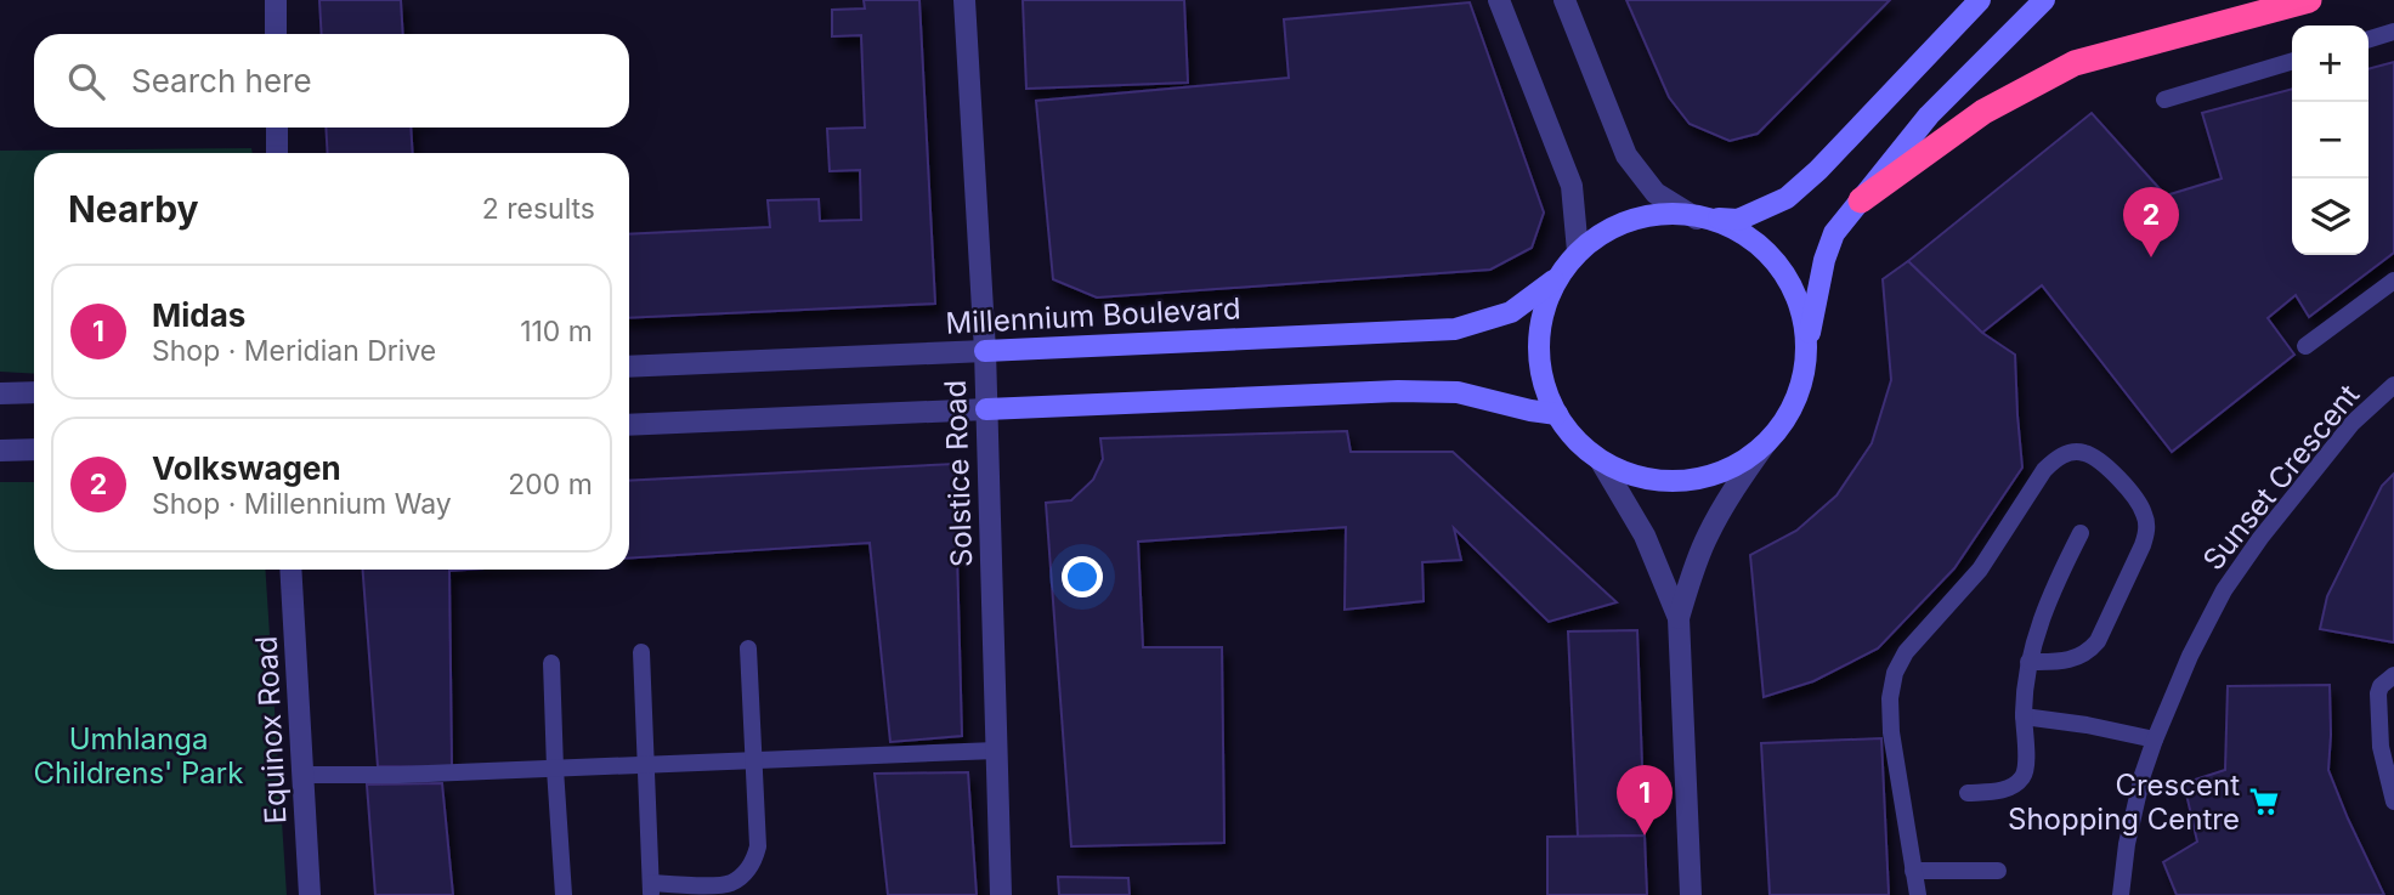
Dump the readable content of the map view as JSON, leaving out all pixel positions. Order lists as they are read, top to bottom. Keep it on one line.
{"streets":{"street":["Millennium Boulevard","Solstice Road","Equinox Road"],"lane":["Sunset Crescent"]},"crossings":[["Millennium Boulevard","Solstice Road"]],"parks":["Umhlanga Childrens' Park"],"places":{"supermarket":["Crescent Shopping Centre"]},"page":{"map_buttons":["+","−"],"search":"Search here","heading":["Nearby","2 results"],"pins":["2","1"],"list":[{"mark":"1","name":"Midas","note":"Shop · Meridian Drive","value":"110 m"},{"mark":"2","name":"Volkswagen","note":"Shop · Millennium Way","value":"200 m"}]}}
